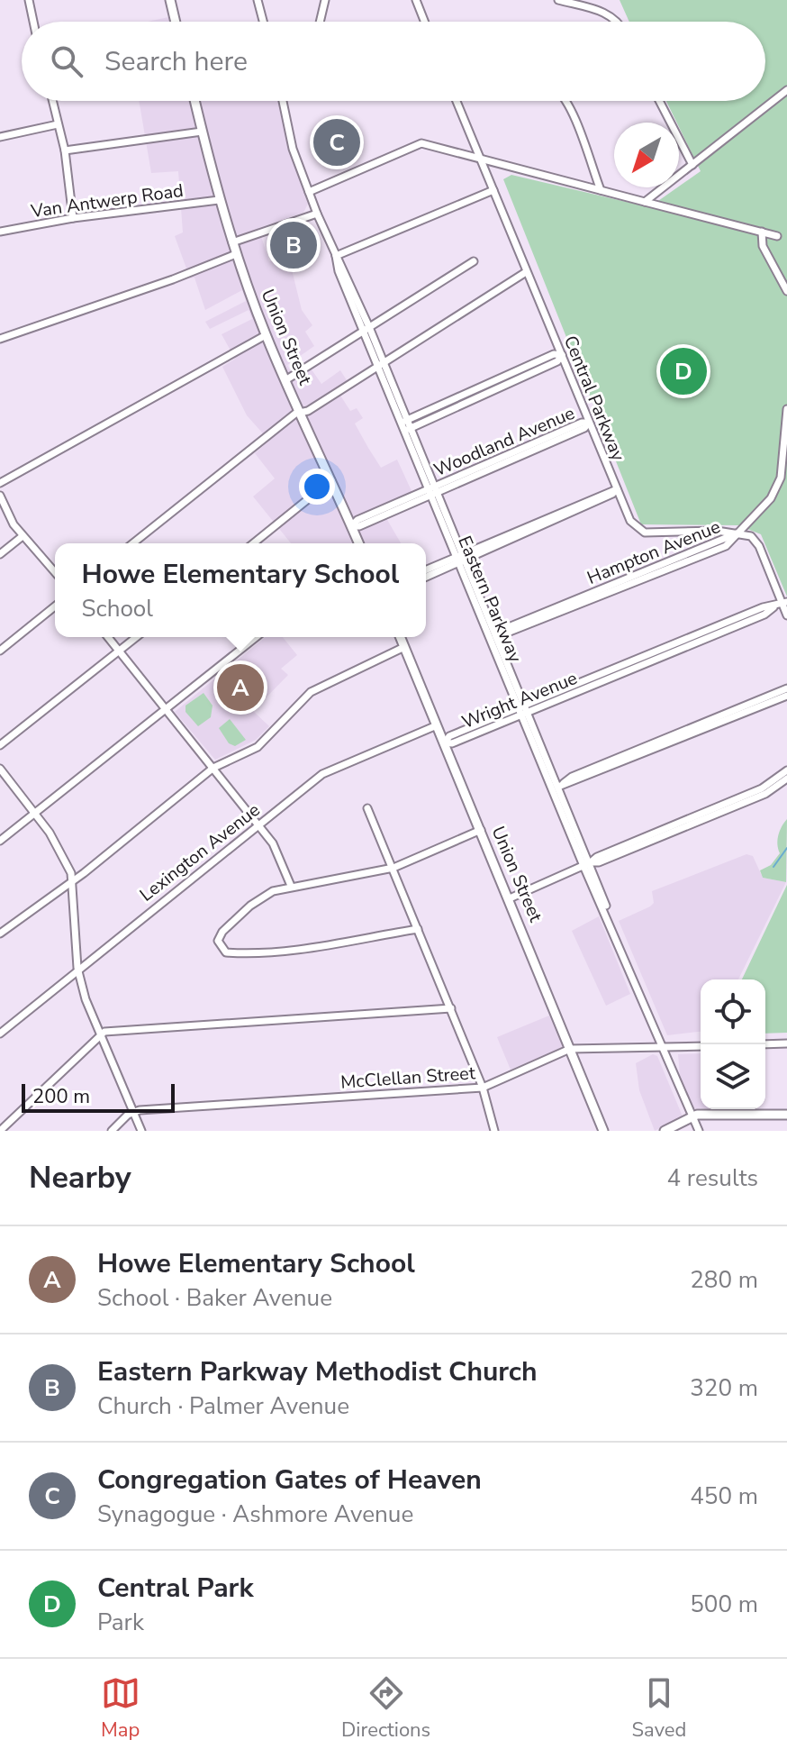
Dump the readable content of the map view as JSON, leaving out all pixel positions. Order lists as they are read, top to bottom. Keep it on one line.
{"streets":{"main road":["Union Street"],"street":["Van Antwerp Road","Central Parkway","Woodland Avenue","Hampton Avenue","Eastern Parkway","Wright Avenue","Lexington Avenue","McClellan Street"]},"crossings":[["Van Antwerp Road","Union Street"],["Union Street","Woodland Avenue"],["Union Street","Wright Avenue"],["Union Street","Lexington Avenue"],["Union Street","McClellan Street"],["Central Parkway","Woodland Avenue"],["Central Parkway","Hampton Avenue"],["Woodland Avenue","Eastern Parkway"],["Hampton Avenue","Eastern Parkway"],["Eastern Parkway","Wright Avenue"],["Eastern Parkway","McClellan Street"]],"scale_bar":"200 m","north":"bottom left","page":{"search":"Search here","pins":["C","B","D","A"],"popup":["Howe Elementary School","School"],"scale":"200 m","heading":["Nearby","4 results"],"list":[{"mark":"A","name":"Howe Elementary School","note":"School · Baker Avenue","value":"280 m"},{"mark":"B","name":"Eastern Parkway Methodist Church","note":"Church · Palmer Avenue","value":"320 m"},{"mark":"C","name":"Congregation Gates of Heaven","note":"Synagogue · Ashmore Avenue","value":"450 m"},{"mark":"D","name":"Central Park","note":"Park","value":"500 m"}],"nav":["Map","Directions","Saved"]}}
